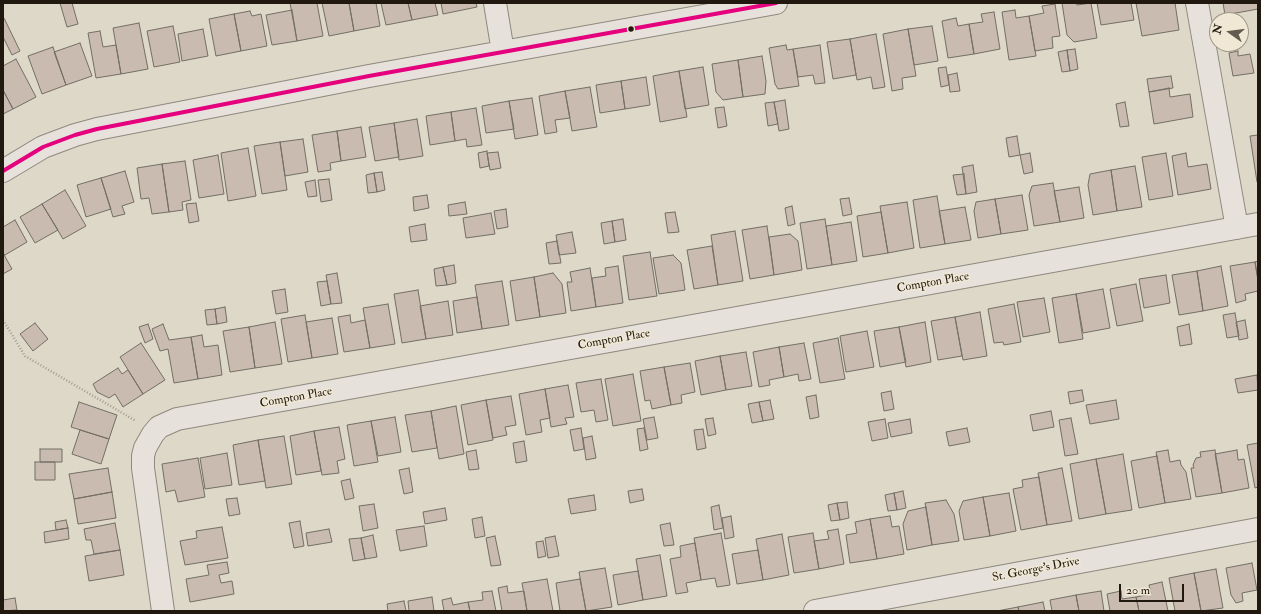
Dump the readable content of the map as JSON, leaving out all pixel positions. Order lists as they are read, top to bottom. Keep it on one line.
{"streets":{"street":["Compton Place","St. George's Drive"]},"scale_bar":"20 m","north":"left"}
